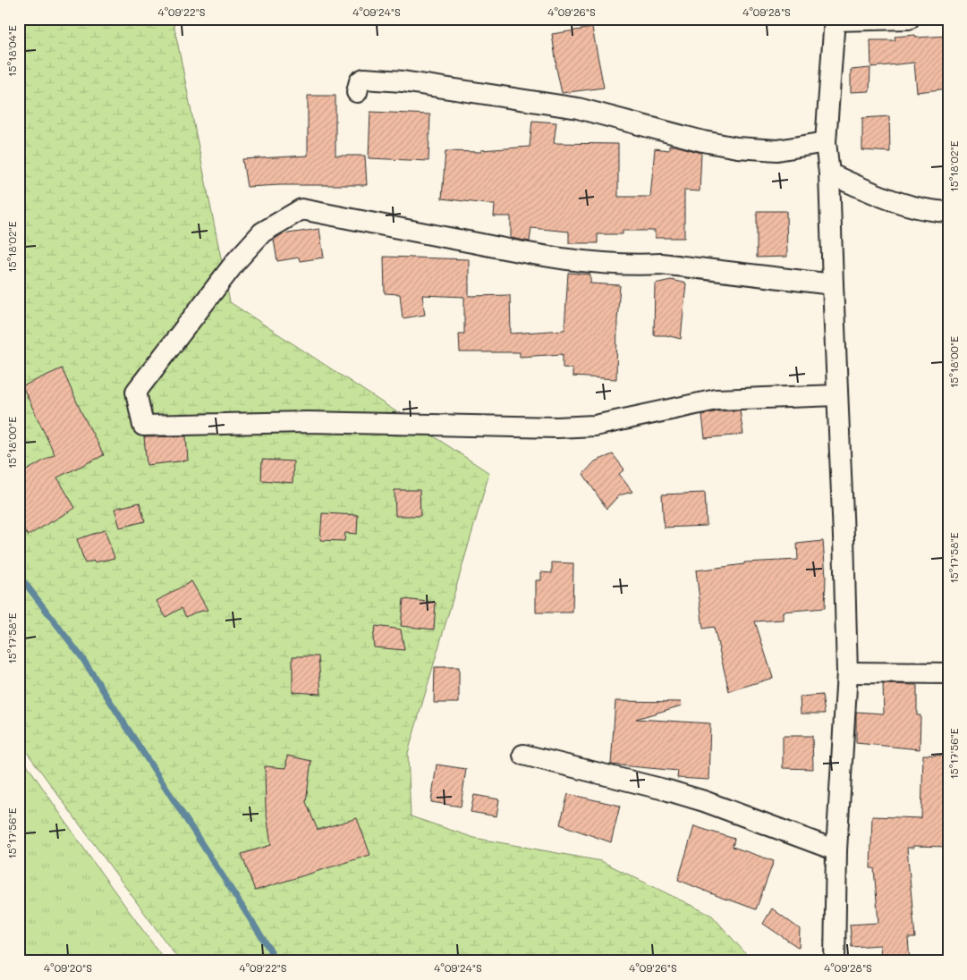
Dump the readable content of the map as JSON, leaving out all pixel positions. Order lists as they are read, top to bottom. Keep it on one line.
{"coordinates":["4°09'22\"S","4°09'24\"S","4°09'26\"S","4°09'28\"S","15°18'04\"E","15°18'02\"E","15°18'00\"E","15°17'58\"E","15°17'56\"E","4°09'20\"S"]}
